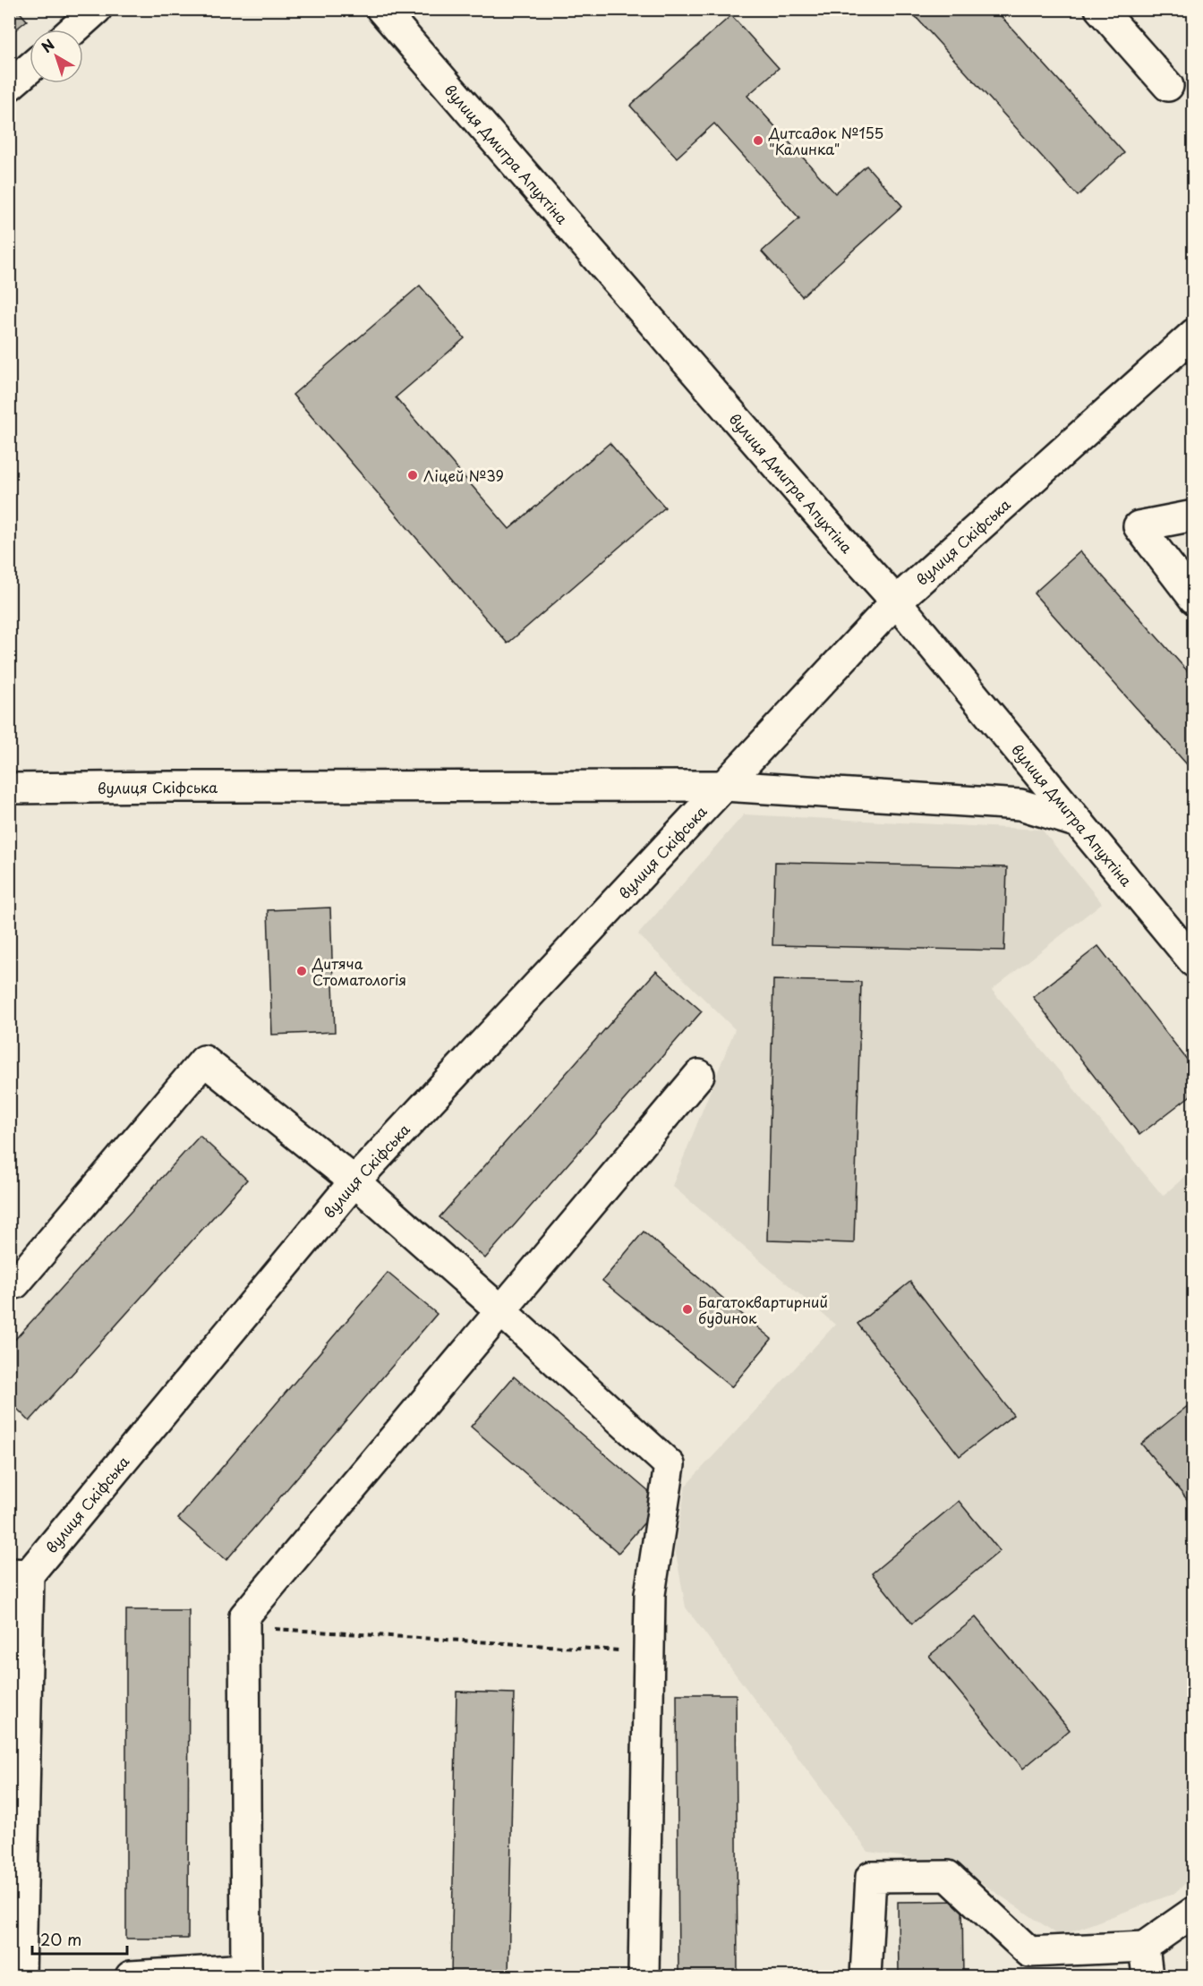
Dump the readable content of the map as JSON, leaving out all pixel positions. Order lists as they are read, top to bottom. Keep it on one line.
{"streets":{"street":["вулиця Дмитра Апухтіна","вулиця Скіфська"]},"crossings":[["вулиця Дмитра Апухтіна","вулиця Скіфська"]],"places":["Дитсадок №155 \"Калинка\"","Ліцей №39","Дитяча Стоматологія","Багатоквартирний будинок"],"scale_bar":"20 m","north":"top left"}
